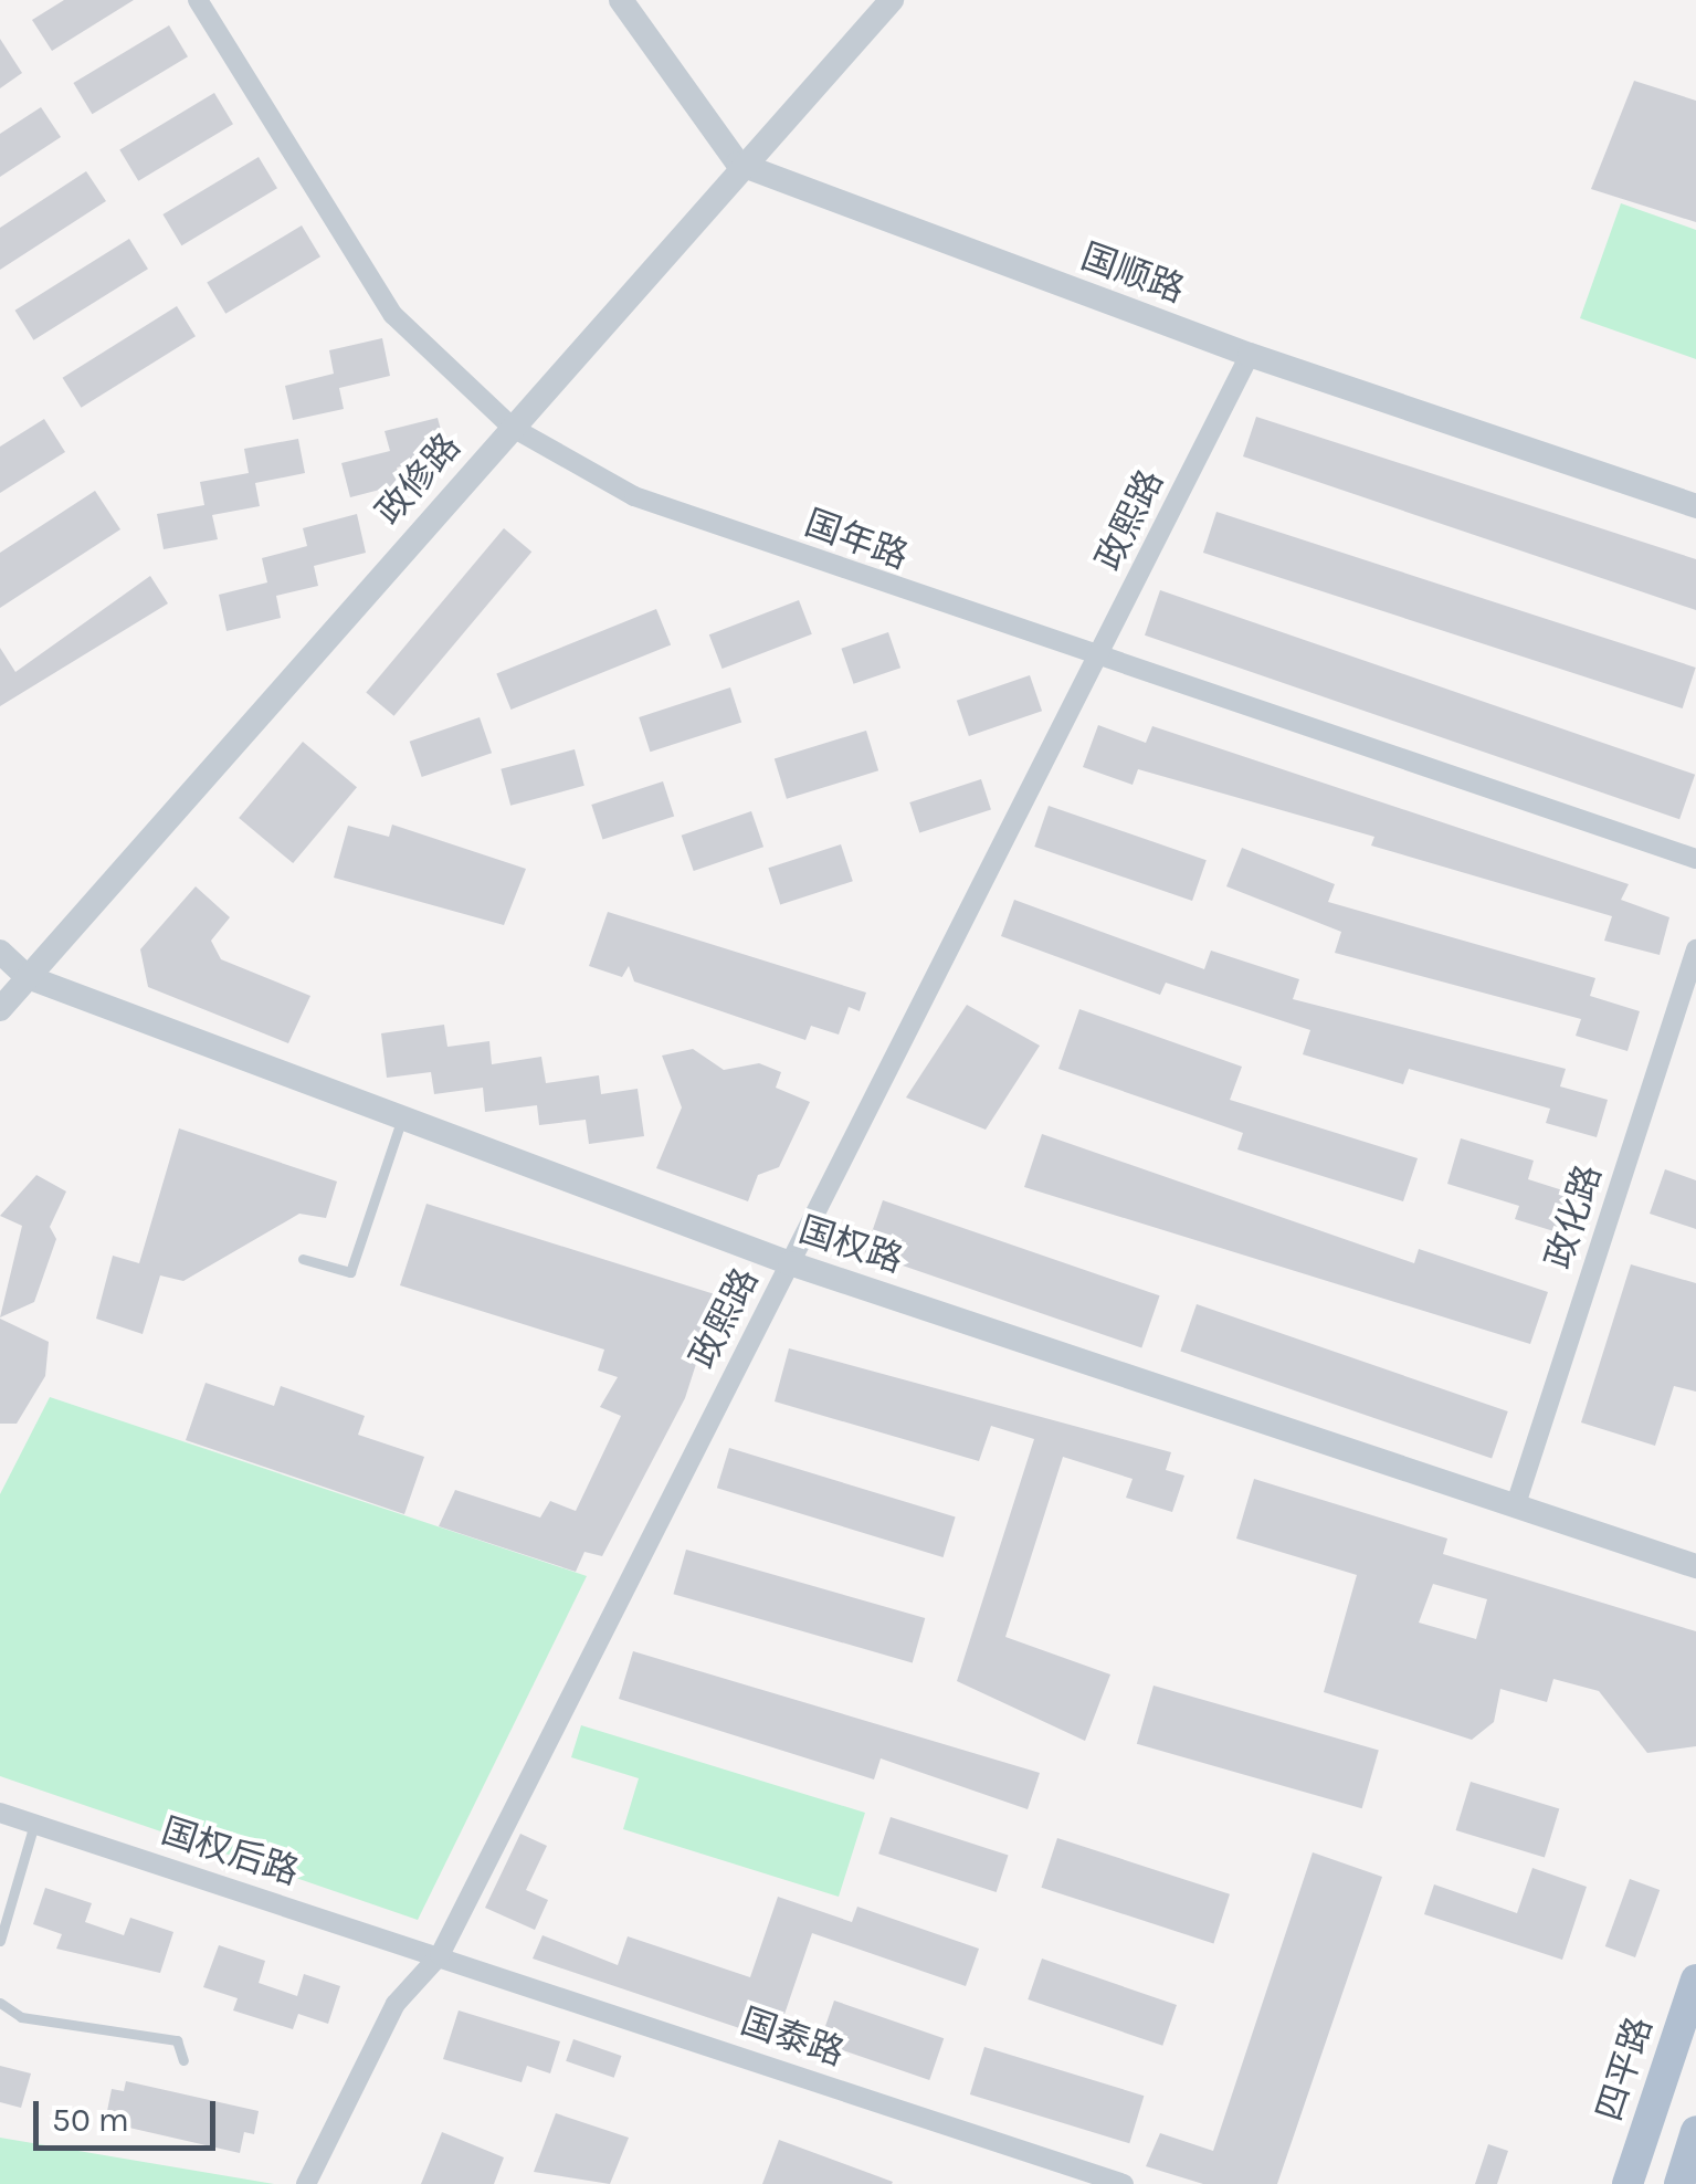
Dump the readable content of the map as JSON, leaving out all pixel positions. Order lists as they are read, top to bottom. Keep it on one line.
{"streets":{"main road":["四平路"],"street":["国顺路","政修路","政熙路","国年路","政化路","国权路","国权后路","国泰路"]},"crossings":[["国顺路","政修路"],["国顺路","政熙路"],["政修路","国年路"],["政修路","国权路"],["政熙路","国年路"],["政熙路","国权路"],["政熙路","国权后路"],["政熙路","国泰路"],["政化路","国权路"],["国权后路","国泰路"]],"scale_bar":"50 m"}
